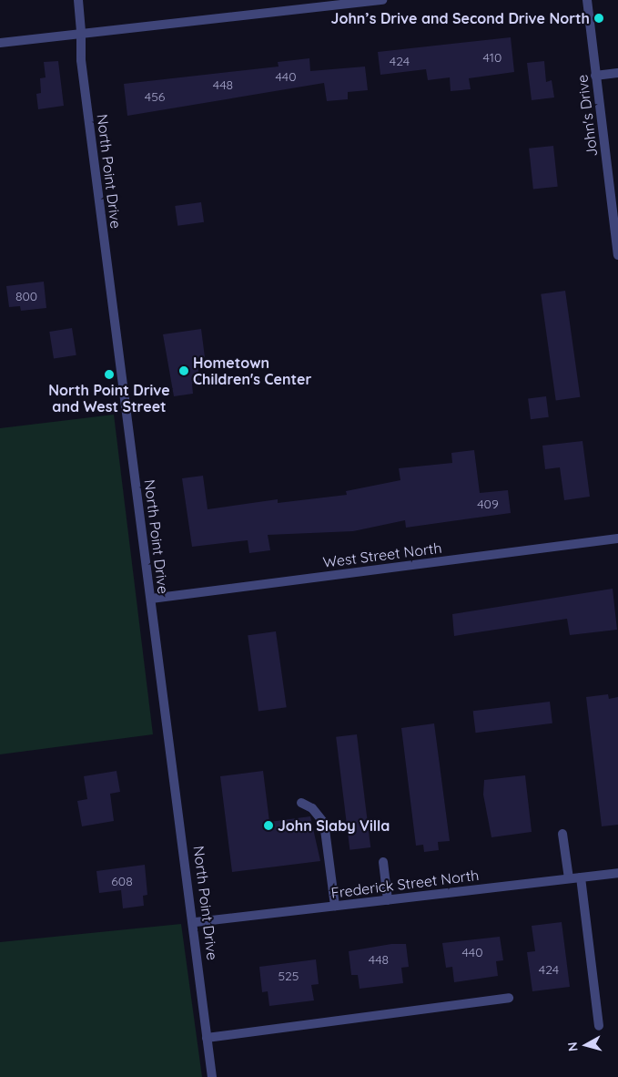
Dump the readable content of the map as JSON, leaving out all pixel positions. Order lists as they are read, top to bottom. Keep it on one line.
{"streets":{"street":["John's Drive","North Point Drive","West Street North","Frederick Street North"]},"crossings":[["North Point Drive","West Street North"],["North Point Drive","Frederick Street North"]],"places":["John’s Drive and Second Drive North","Hometown Children's Center","North Point Drive and West Street","John Slaby Villa"],"house_numbers":["410","424","440","448","456","800","409","608","440","448","424","525"],"north":"left"}
